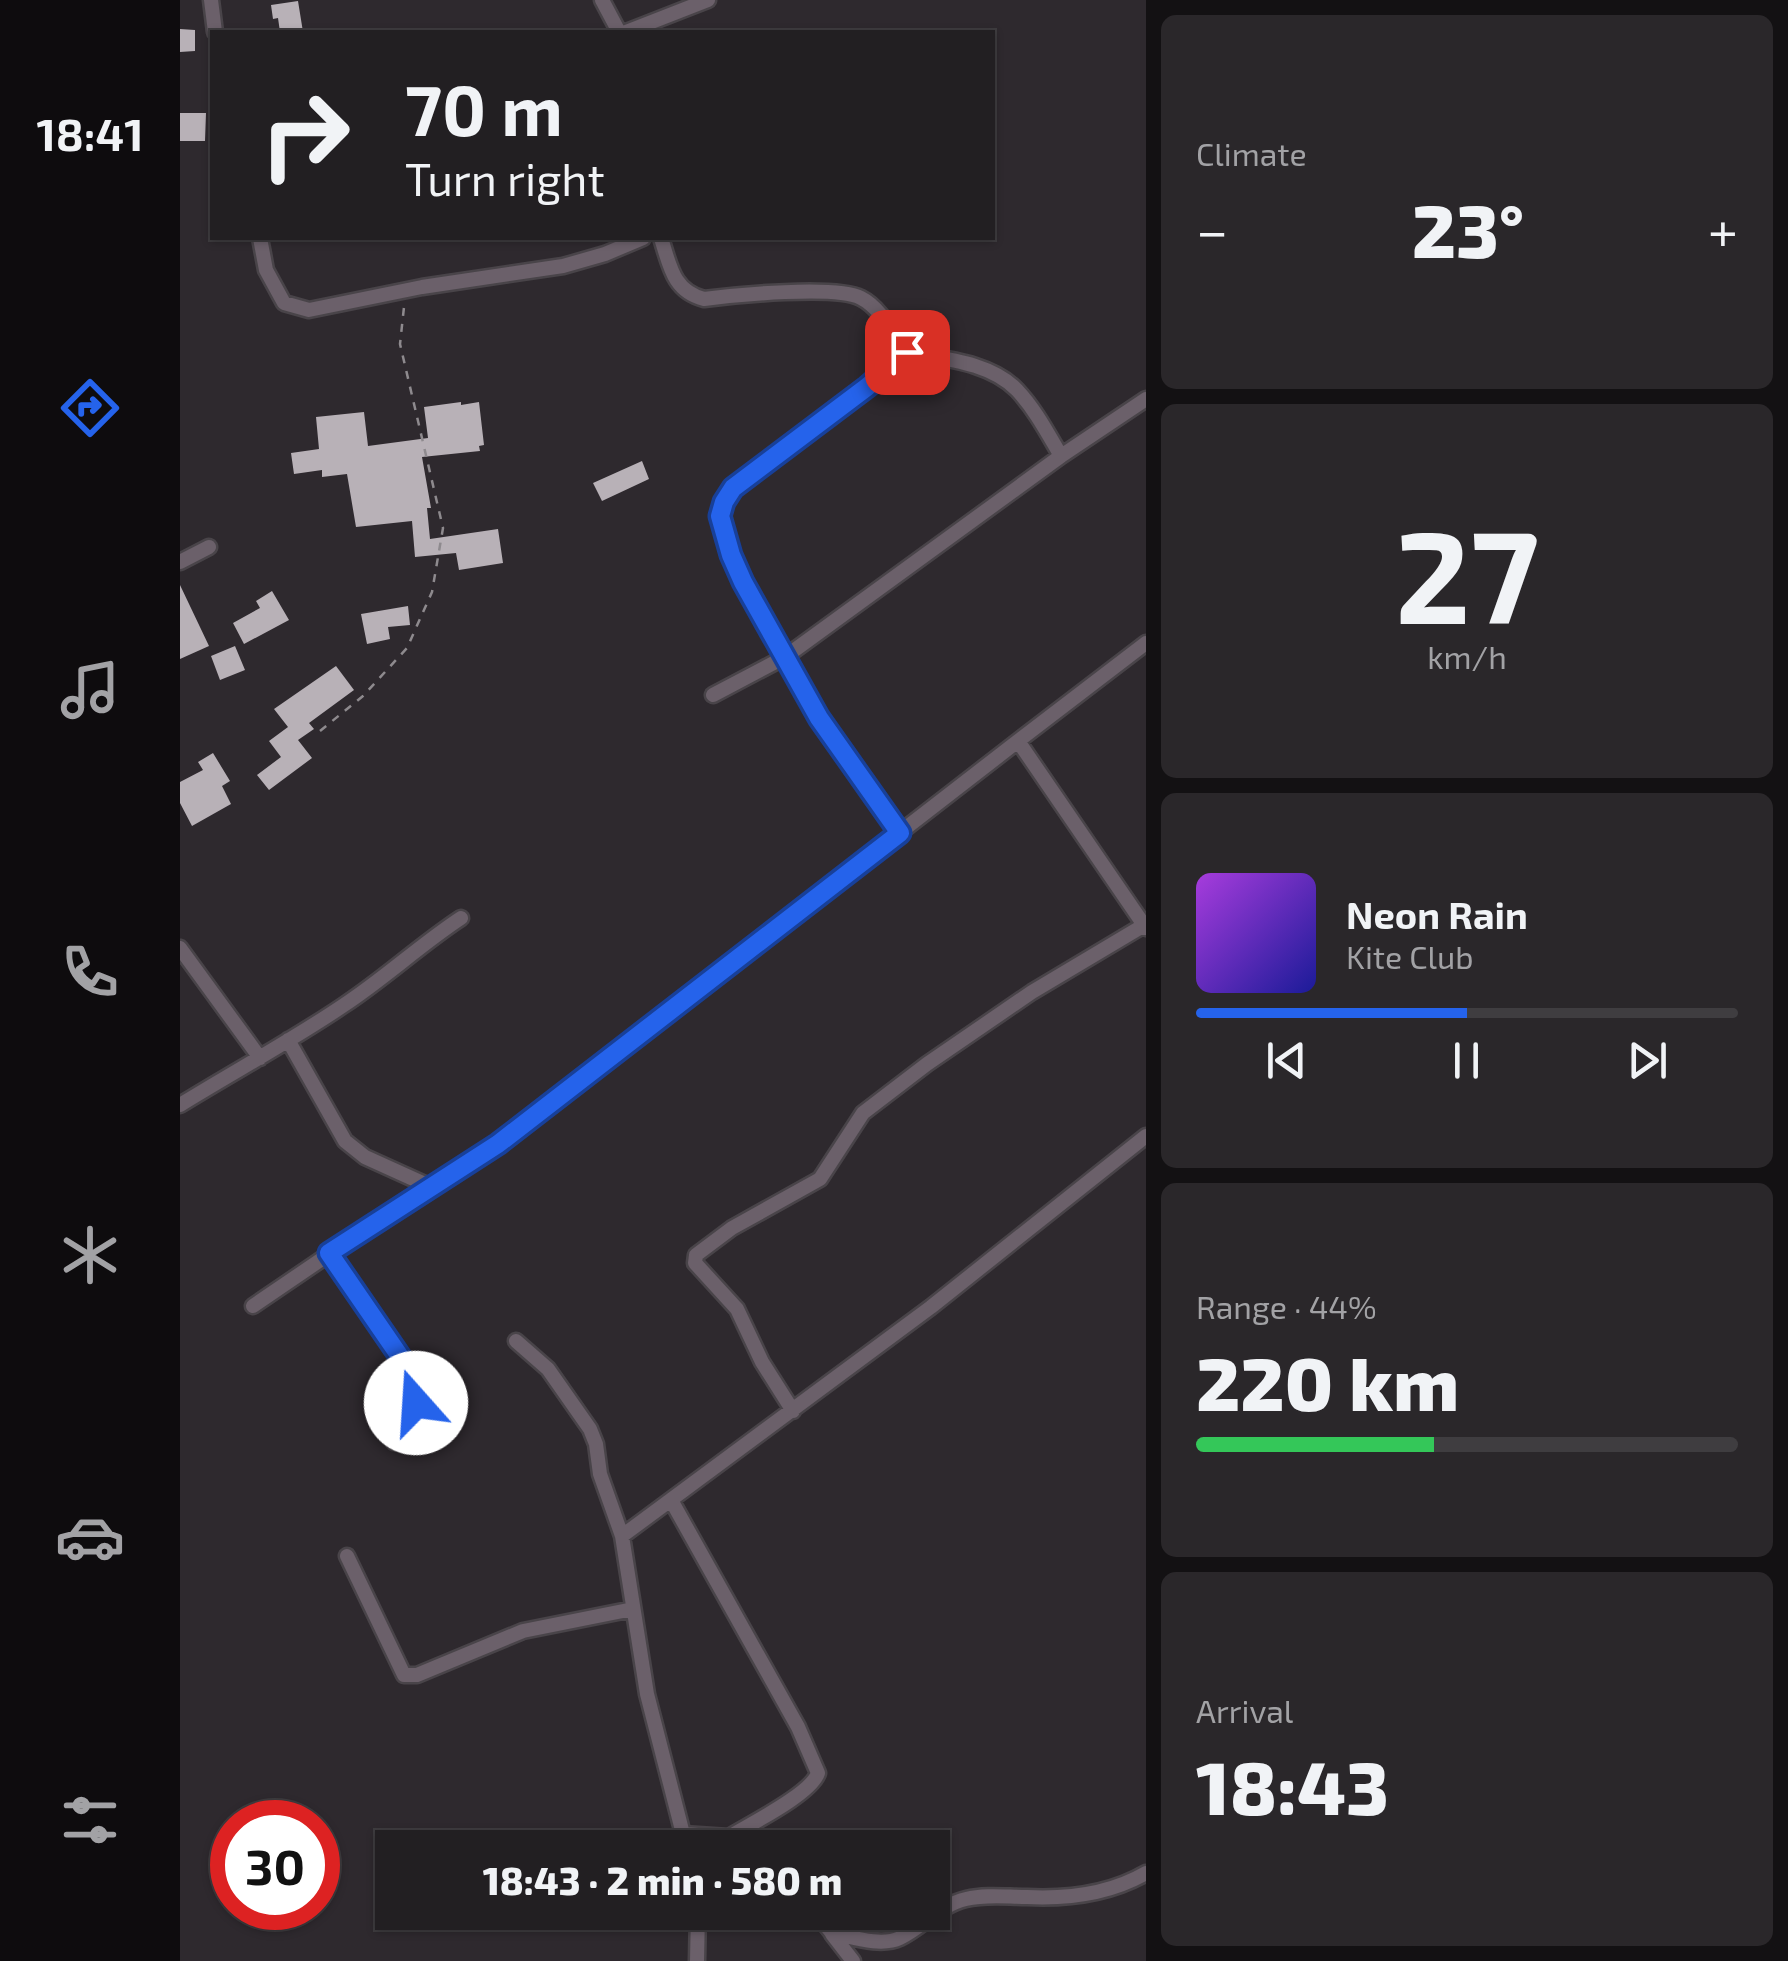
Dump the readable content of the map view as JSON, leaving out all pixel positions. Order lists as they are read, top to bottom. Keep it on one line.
{"page":{"tabs":"18:41","tile":["Climate",["27","km/h"],["Range · 44%","220 km"],["Arrival","18:43"]],"turn":["70 m","Turn right"],"heat":["−","23°","+"],"song":["Neon Rain","Kite Club"],"limit":"30","trip":"18:43 · 2 min · 580 m"}}
